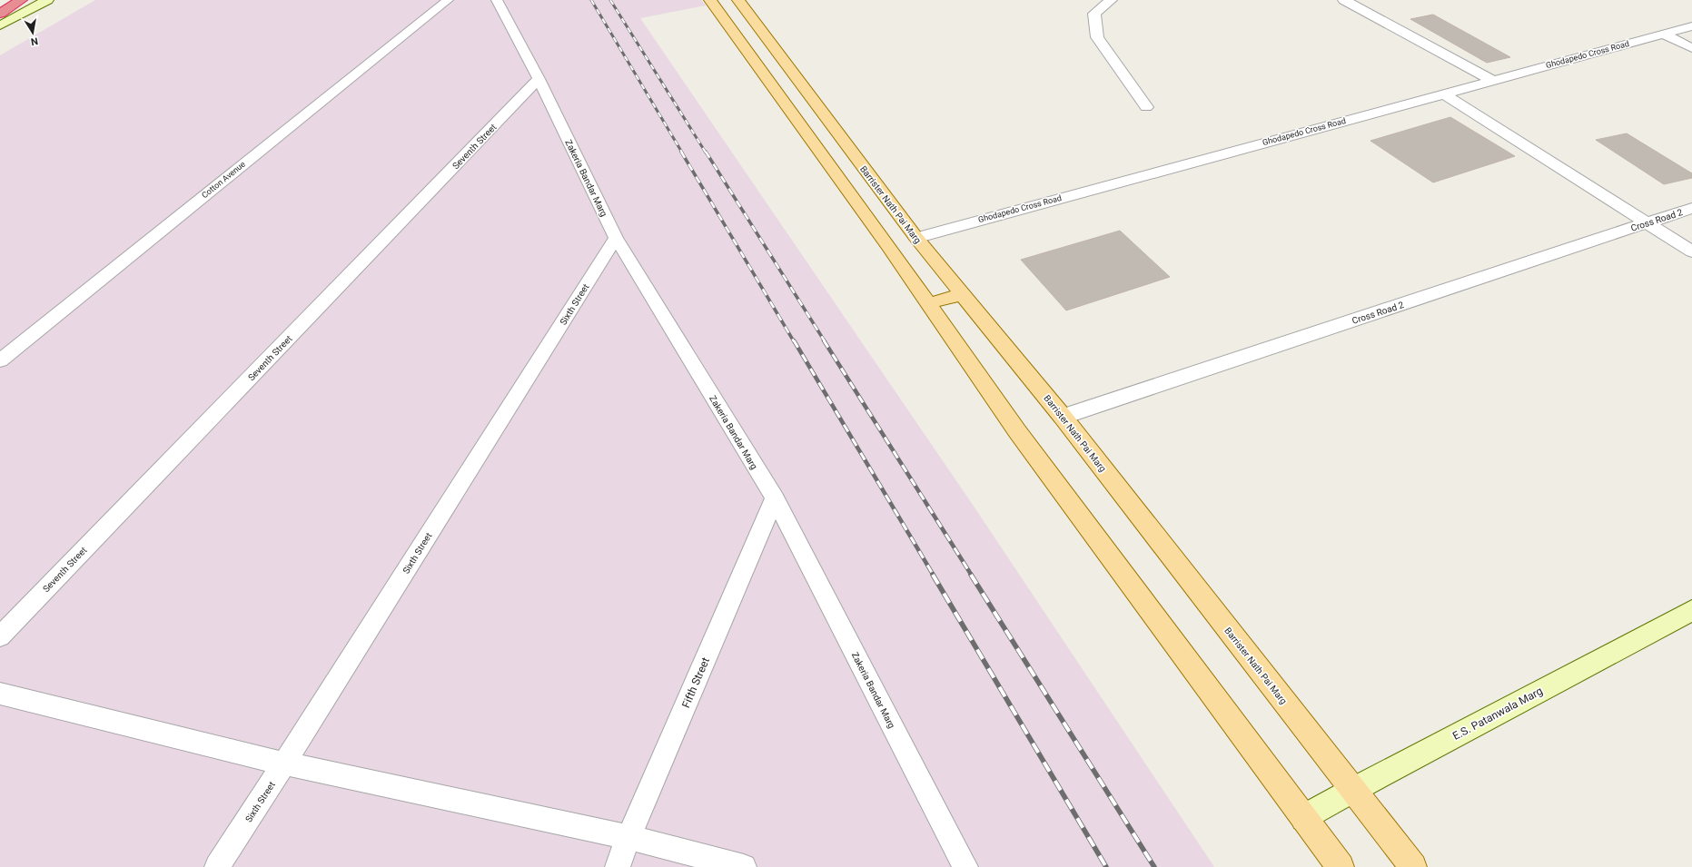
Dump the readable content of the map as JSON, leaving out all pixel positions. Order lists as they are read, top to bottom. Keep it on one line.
{"streets":{"main road":["Barrister Nath Pai Marg"],"street":["Ghodapedo Cross Road","Cross Road 2","E.S. Patanwala Marg"],"lane":["Seventh Street","Zakeria Bandar Marg","Cotton Avenue","Sixth Street","Fifth Street"]},"crossings":[["Ghodapedo Cross Road","Barrister Nath Pai Marg"],["Seventh Street","Zakeria Bandar Marg"],["Zakeria Bandar Marg","Sixth Street"],["Zakeria Bandar Marg","Fifth Street"],["Barrister Nath Pai Marg","Cross Road 2"],["Barrister Nath Pai Marg","E.S. Patanwala Marg"]],"north":"bottom"}
